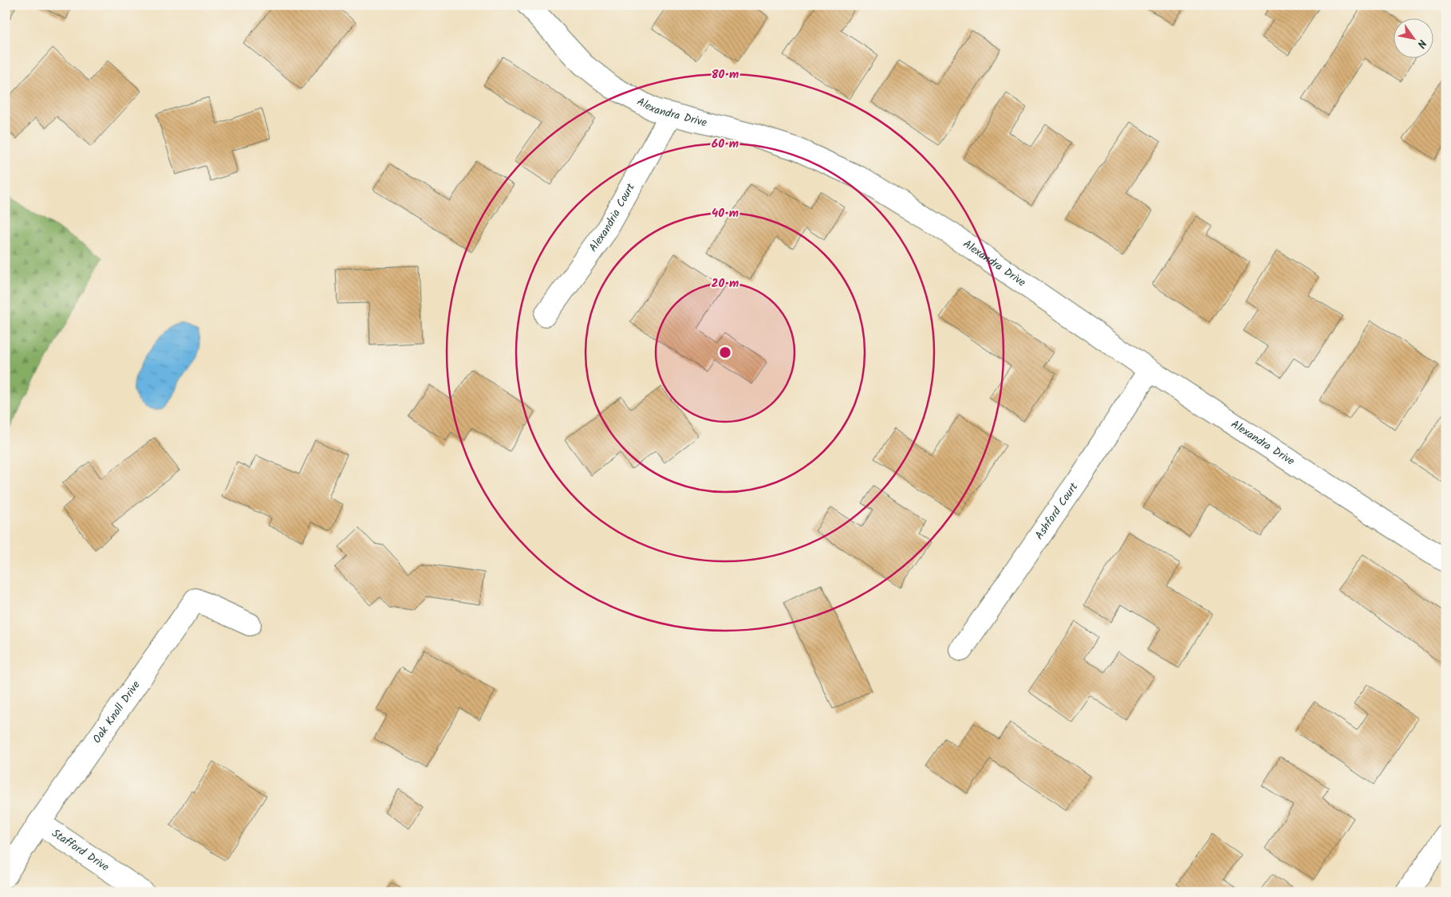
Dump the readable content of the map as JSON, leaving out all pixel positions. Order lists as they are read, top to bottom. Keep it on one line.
{"streets":{"street":["Alexandra Drive","Alexandria Court","Ashford Court","Oak Knoll Drive","Stafford Drive"]},"crossings":[["Alexandra Drive","Alexandria Court"],["Alexandra Drive","Ashford Court"],["Oak Knoll Drive","Stafford Drive"]],"north":"bottom right","rings":["80 m","60 m","40 m","20 m"]}
